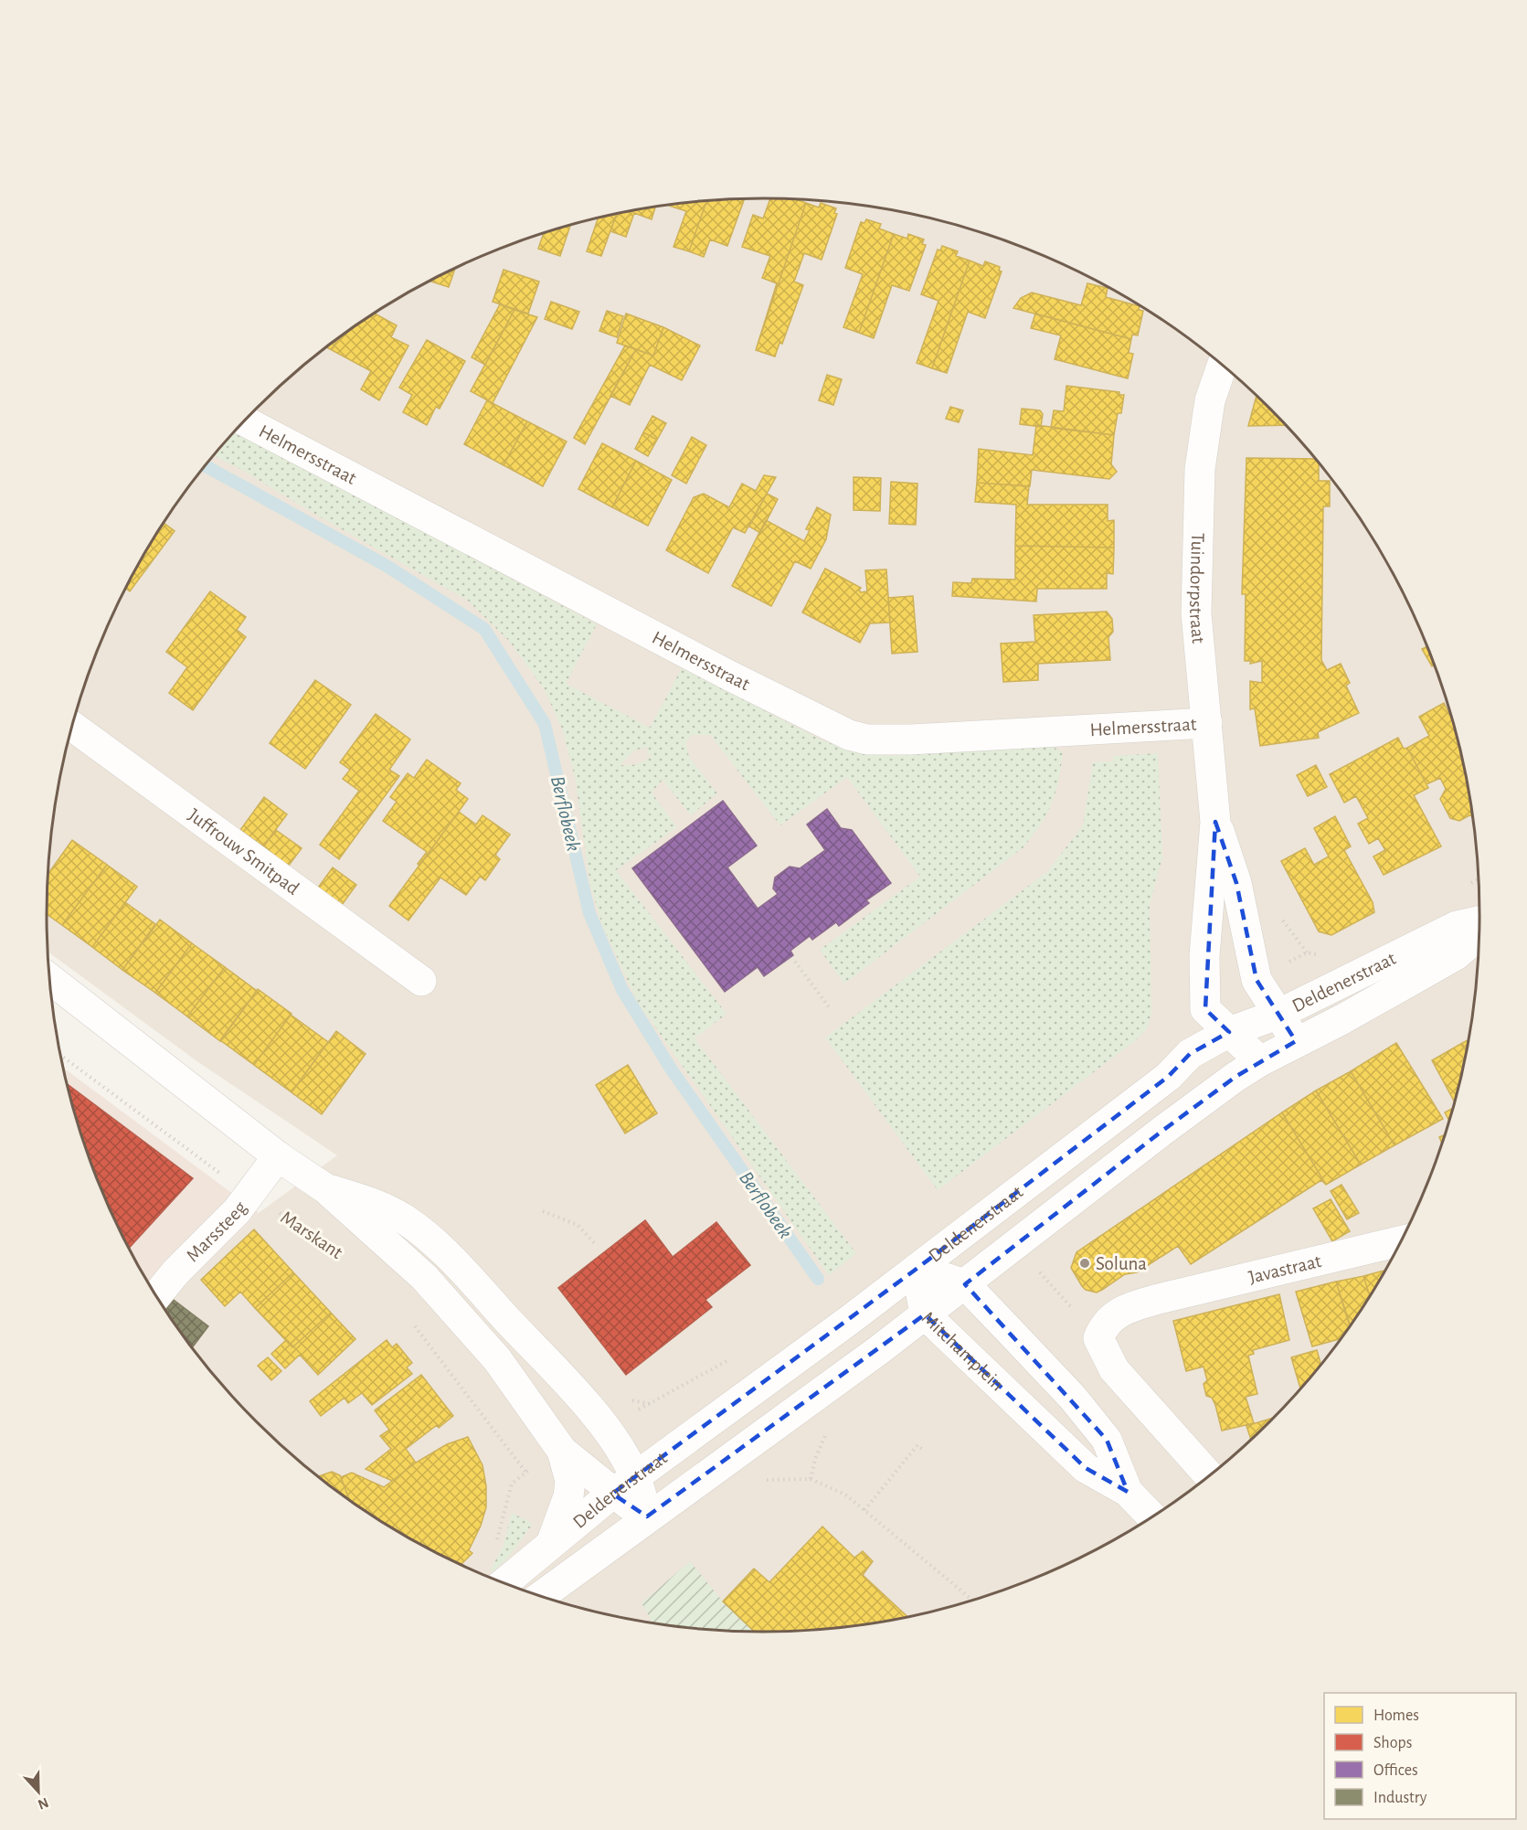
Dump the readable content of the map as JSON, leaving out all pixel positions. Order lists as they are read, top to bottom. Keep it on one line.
{"streets":{"street":["Helmersstraat","Tuindorpstraat","Juffrouw Smitpad","Deldenerstraat","Marssteeg","Marskant","Javastraat","Mitchamplein"]},"crossings":[["Helmersstraat","Tuindorpstraat"],["Tuindorpstraat","Deldenerstraat"],["Deldenerstraat","Marskant"],["Deldenerstraat","Mitchamplein"],["Marssteeg","Marskant"]],"water":["Berflobeek"],"places":["Soluna"],"legend":["Homes","Shops","Offices","Industry"],"north":"bottom"}
